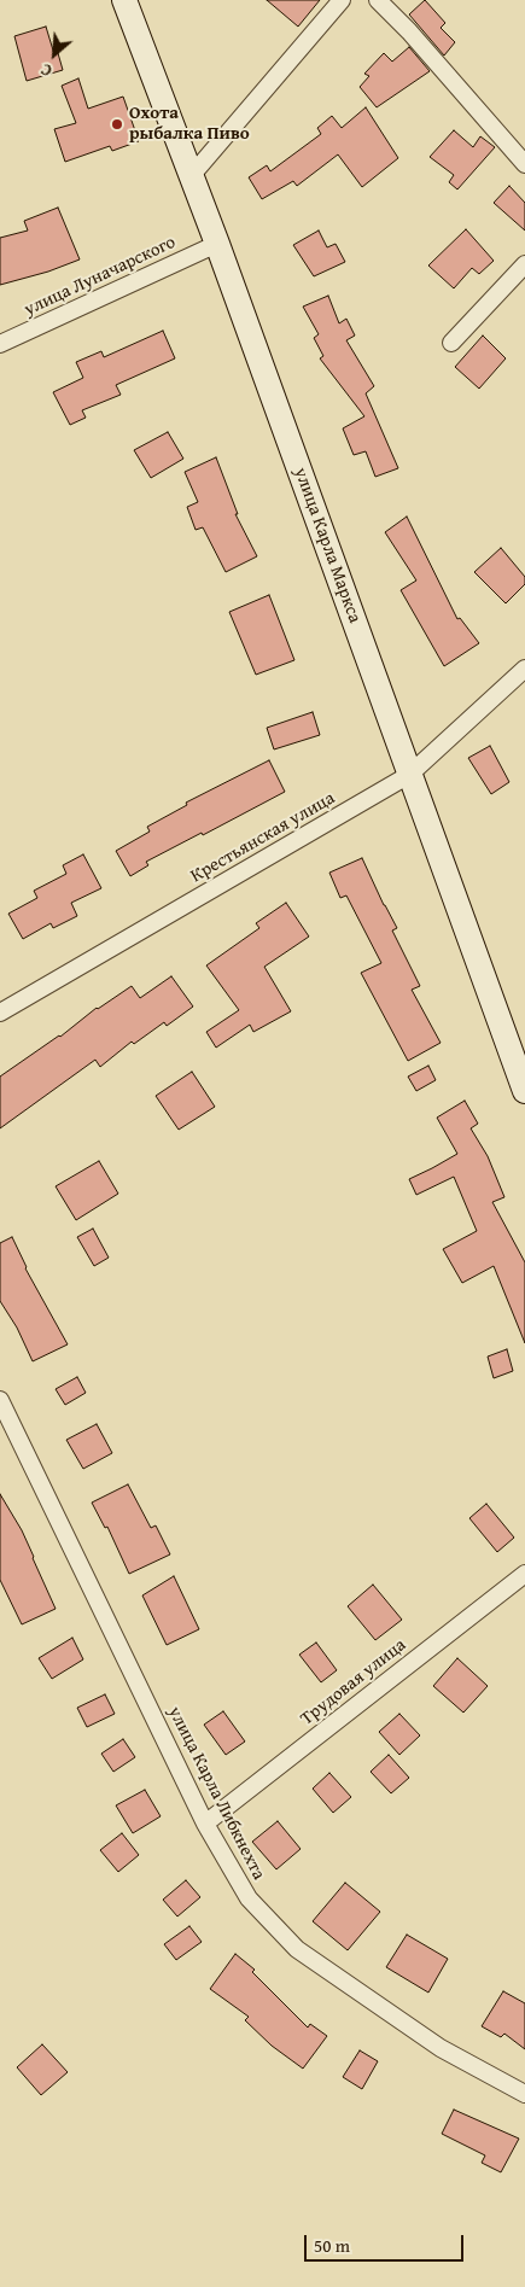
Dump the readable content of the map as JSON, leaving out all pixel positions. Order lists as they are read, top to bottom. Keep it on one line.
{"streets":{"main road":["улица Карла Маркса"],"street":["улица Луначарского","Крестьянская улица","Трудовая улица","улица Карла Либкнехта"]},"crossings":[["улица Луначарского","улица Карла Маркса"],["улица Карла Маркса","Крестьянская улица"],["Трудовая улица","улица Карла Либкнехта"]],"places":["Охота рыбалка Пиво"],"scale_bar":"50 m","north":"bottom left"}
